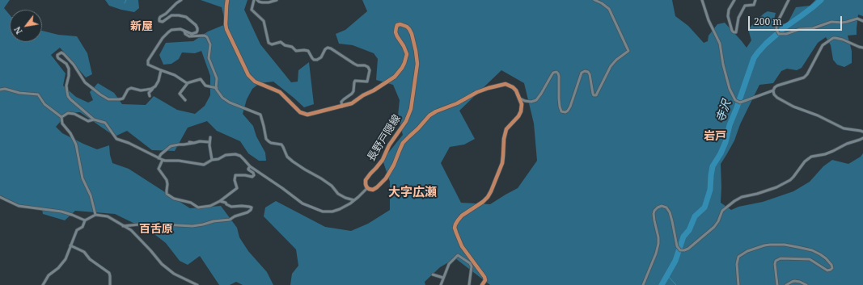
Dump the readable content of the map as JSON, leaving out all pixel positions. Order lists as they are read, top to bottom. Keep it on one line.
{"streets":{"main road":["長野戸隠線"]},"districts":["新屋","岩戸","大字広瀬","百舌原"],"water":["寺沢"],"scale_bar":"200 m","north":"bottom left"}
